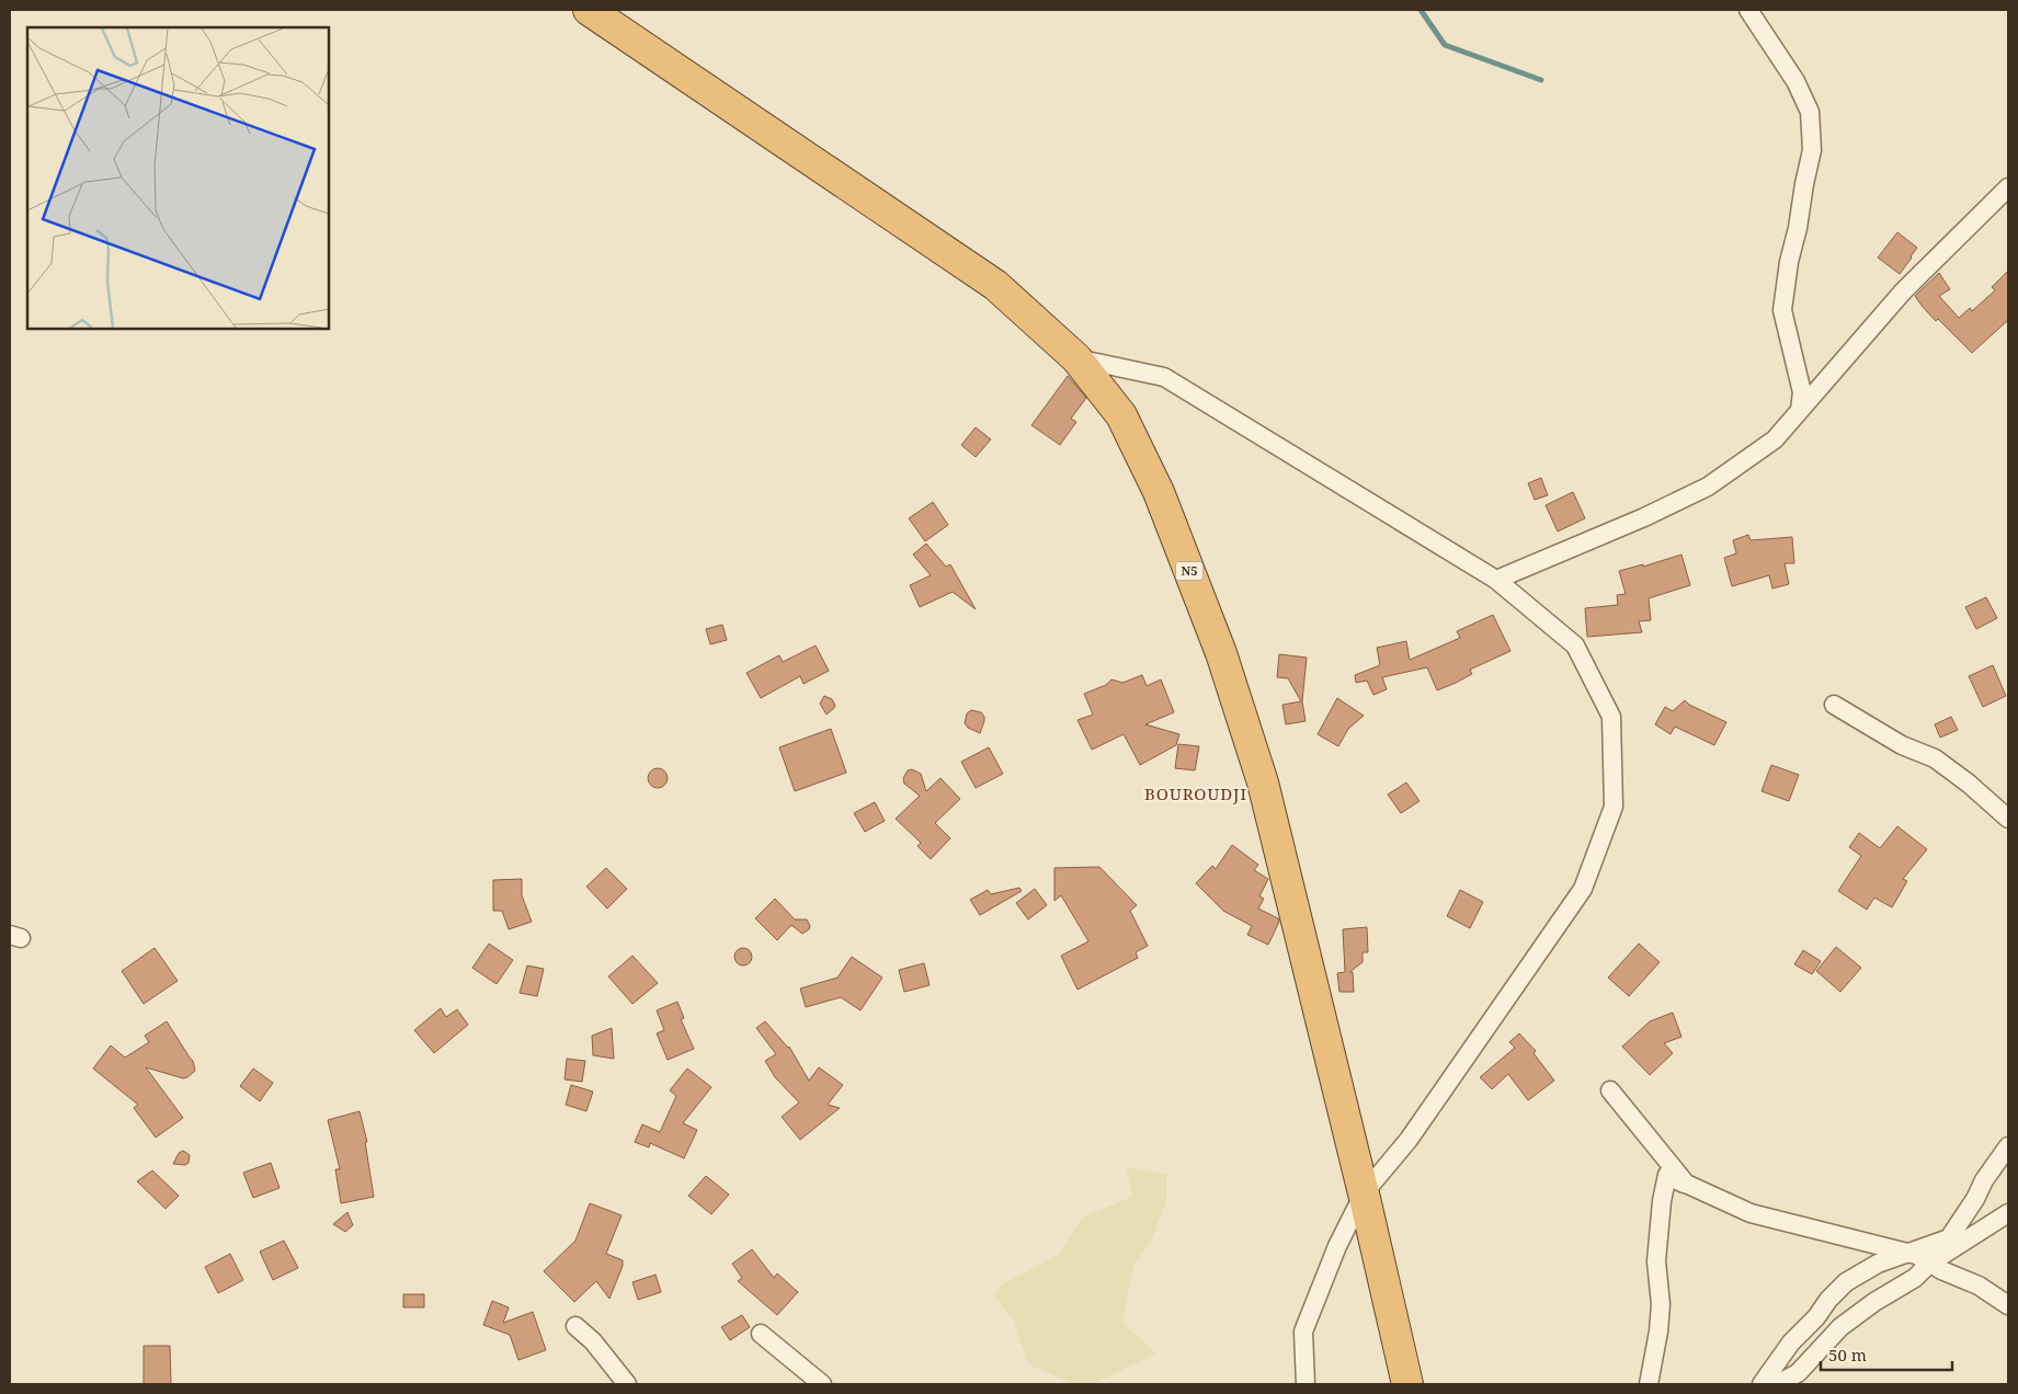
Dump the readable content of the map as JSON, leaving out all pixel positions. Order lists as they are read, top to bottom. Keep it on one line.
{"streets":{"highway":["N5"]},"districts":["BOUROUDJI"],"scale_bar":"50 m"}
